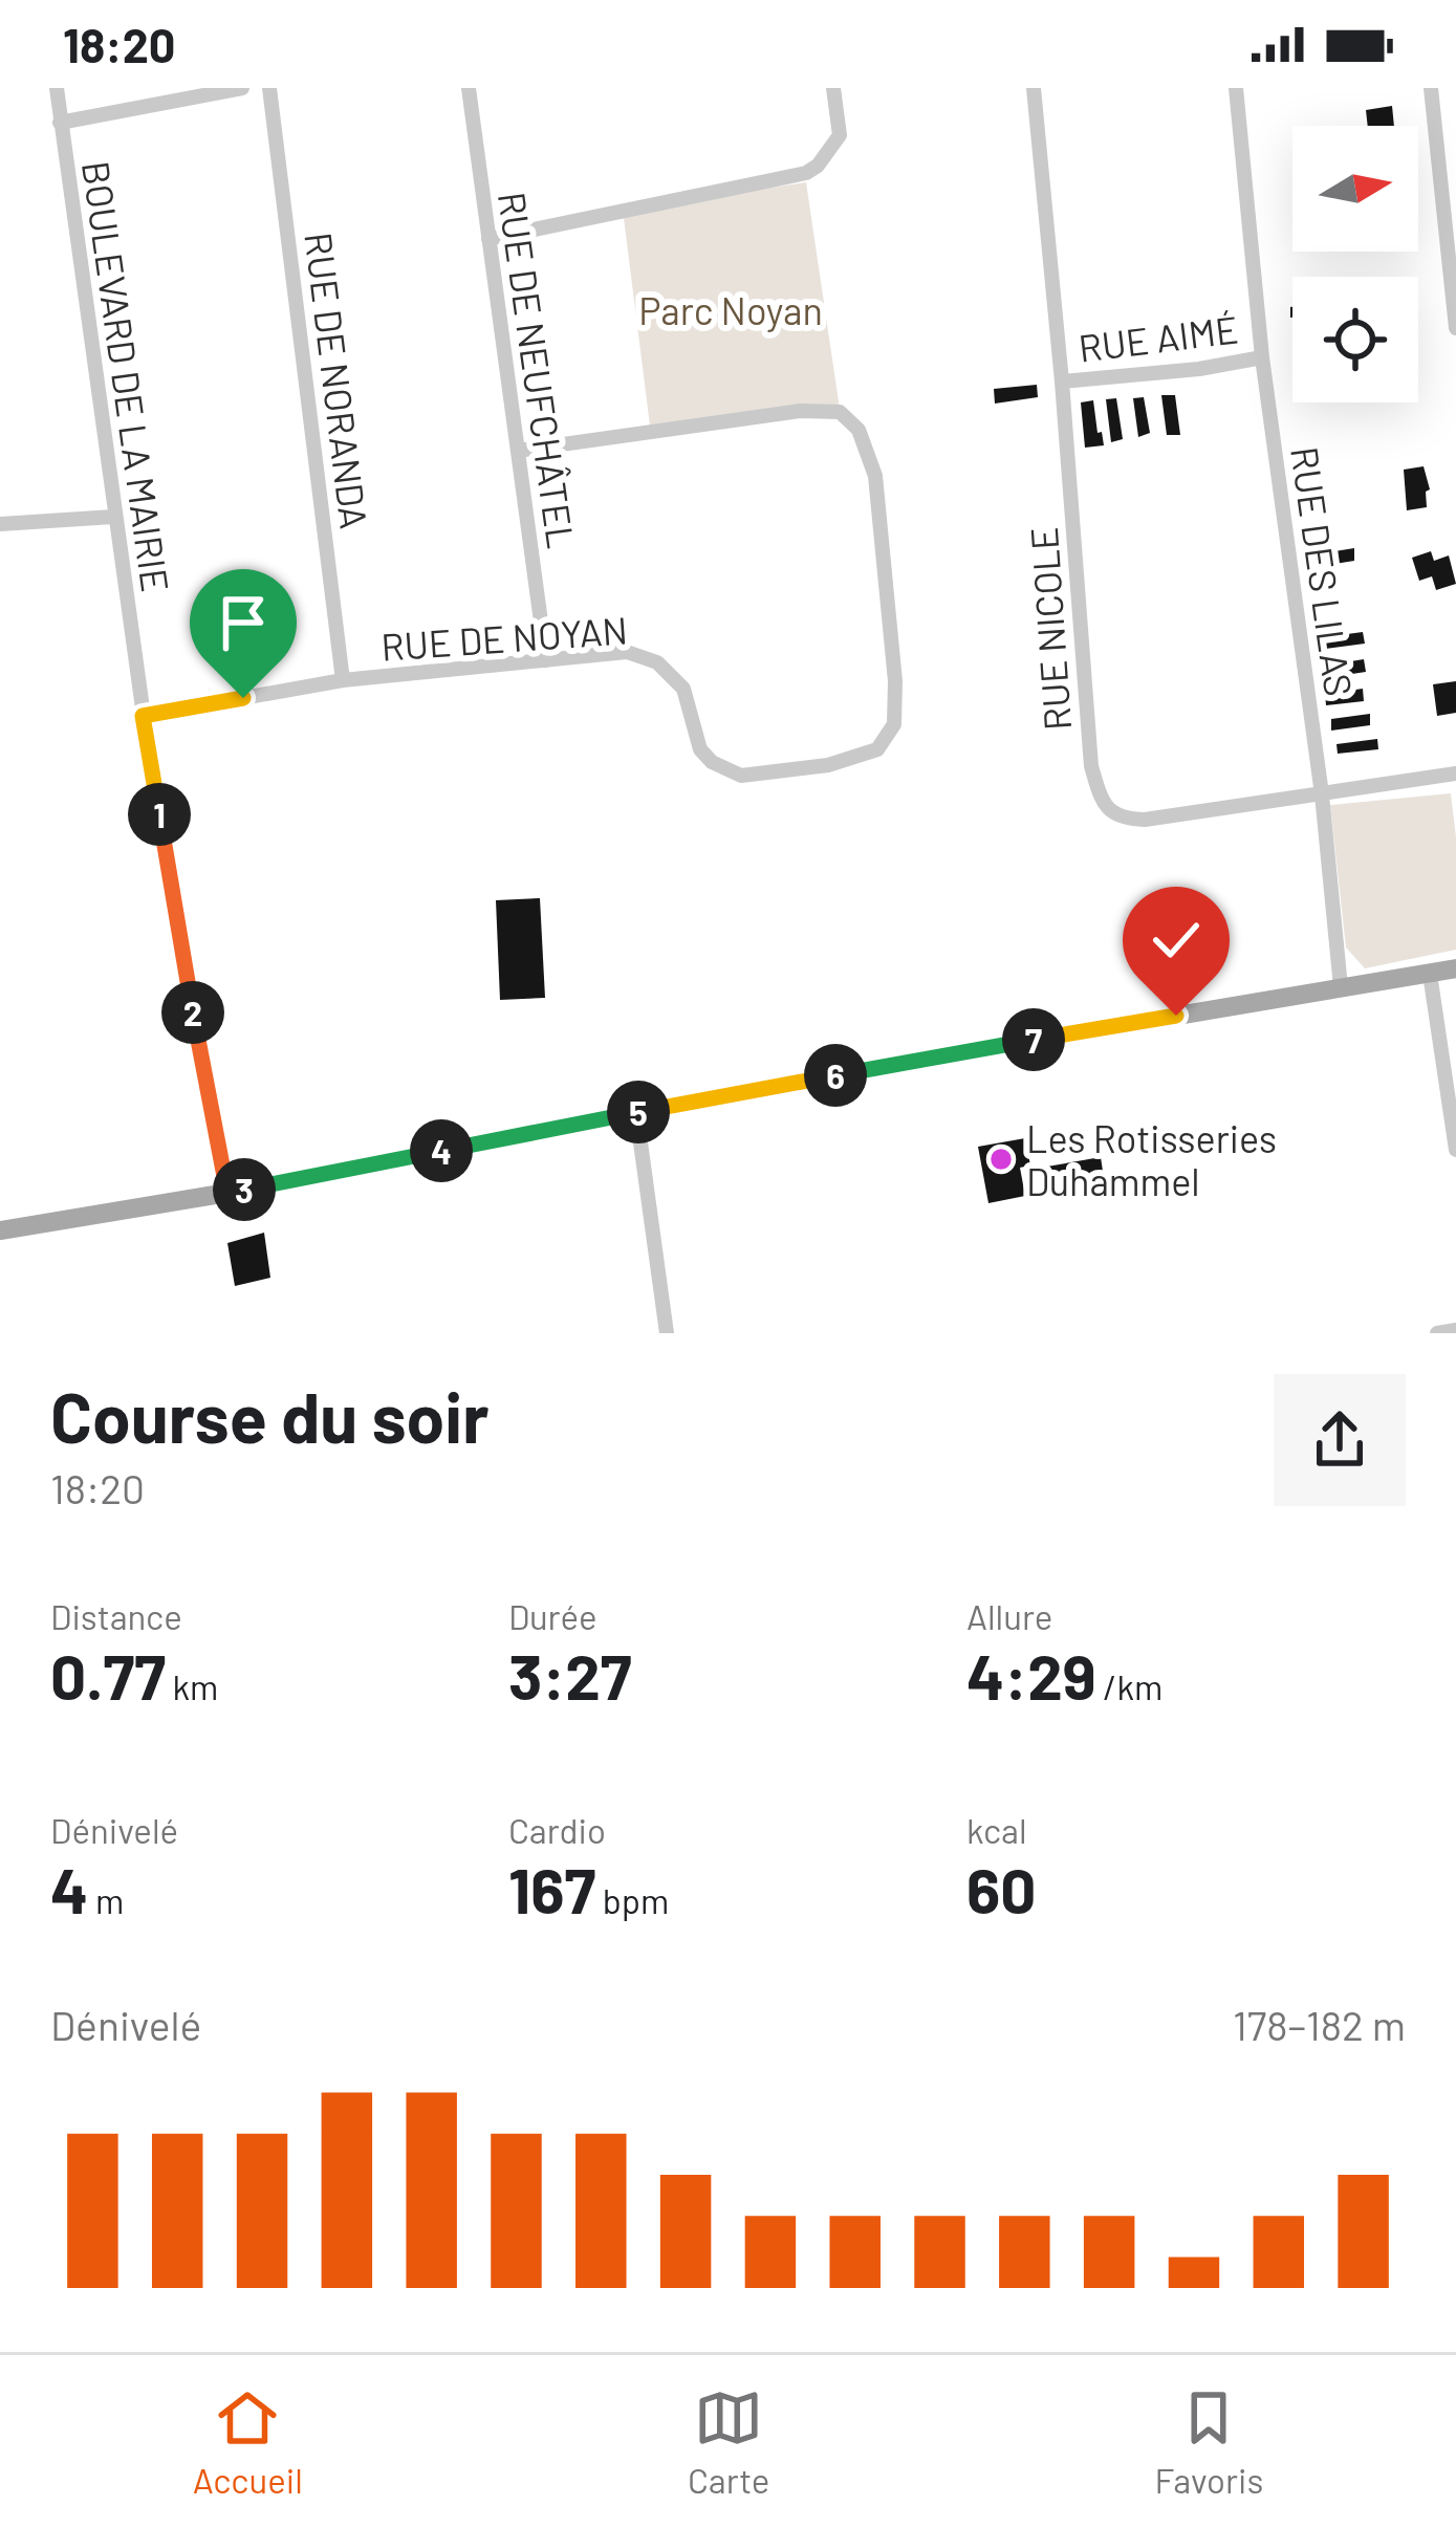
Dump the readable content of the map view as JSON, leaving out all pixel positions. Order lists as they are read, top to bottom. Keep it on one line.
{"streets":{"street":["RUE AIMÉ","RUE DE NEUFCHÂTEL","BOULEVARD DE LA MAIRIE","RUE DE NORANDA","RUE DES LILAS","RUE NICOLE","RUE DE NOYAN"]},"crossings":[["RUE AIMÉ","RUE DES LILAS"],["RUE AIMÉ","RUE NICOLE"],["RUE DE NEUFCHÂTEL","RUE DE NOYAN"],["BOULEVARD DE LA MAIRIE","RUE DE NOYAN"],["RUE DE NORANDA","RUE DE NOYAN"],["RUE DES LILAS","RUE NICOLE"]],"parks":["Parc Noyan"],"places":["Les Rotisseries Duhammel"],"north":"right","page":{"status":"18:20","pins":["1","2","7","6","5","4","3"],"heading":["Course du soir","18:20"],"stats":[["Distance","0.77 km"],["Durée","3:27"],["Allure","4:29 /km"],["Dénivelé","4 m"],["Cardio","167 bpm"],["kcal","60"]],"chart":["Dénivelé","178–182 m"],"tabs":["Accueil","Carte","Favoris"]}}
